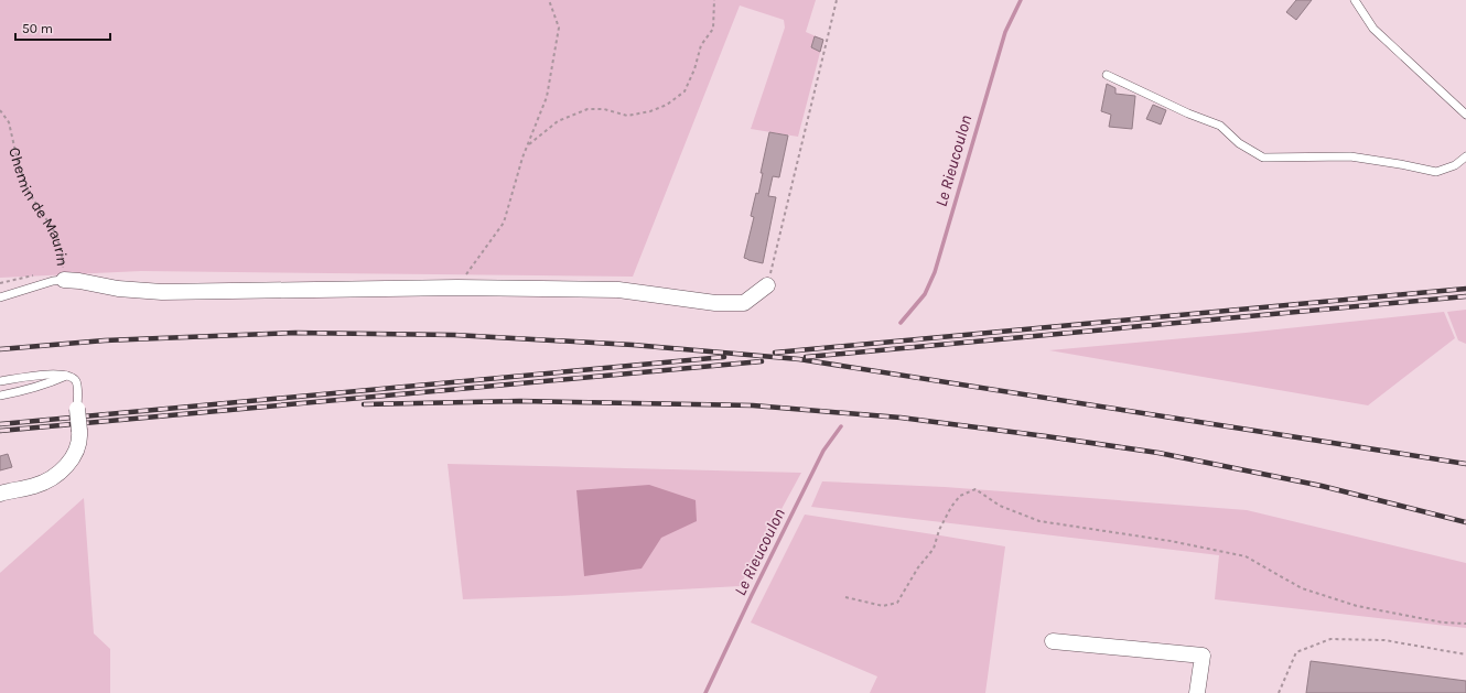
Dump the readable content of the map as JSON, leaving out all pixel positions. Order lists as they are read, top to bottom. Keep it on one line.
{"streets":{"path":["Chemin de Maurin"]},"water":["Le Rieucoulon"],"scale_bar":"50 m"}
